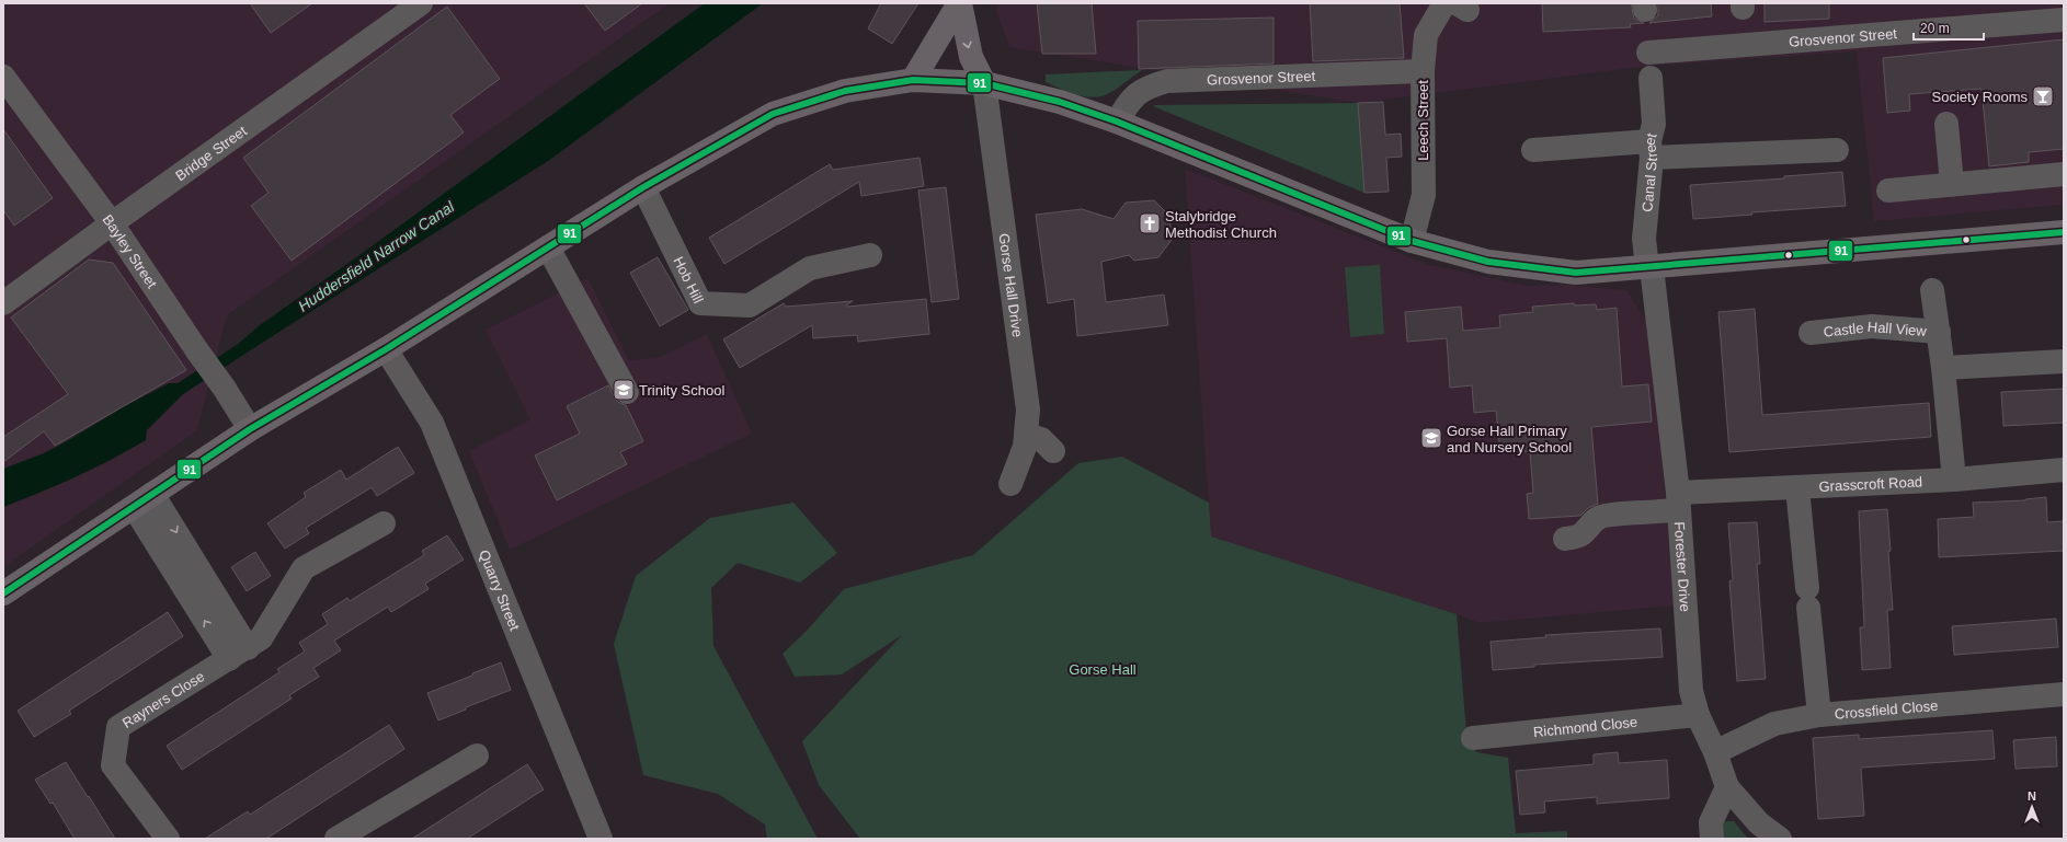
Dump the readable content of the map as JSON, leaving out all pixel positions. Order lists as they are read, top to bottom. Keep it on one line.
{"streets":{"street":["Grosvenor Street","Leech Street","Bridge Street","Canal Street","Bayley Street","Hob Hill","Gorse Hall Drive","Castle Hall View","Grasscroft Road","Forester Drive","Quarry Street","Rayners Close","Crossfield Close","Richmond Close"]},"crossings":[["Grosvenor Street","Leech Street"],["Bridge Street","Bayley Street"],["Canal Street","Forester Drive"],["Grasscroft Road","Forester Drive"],["Forester Drive","Crossfield Close"],["Forester Drive","Richmond Close"]],"water":["Huddersfield Narrow Canal"],"parks":["Gorse Hall"],"places":{"bar":["Society Rooms"],"church":["Stalybridge Methodist Church"],"school or university":["Trinity School","Gorse Hall Primary and Nursery School"]},"lines":["transit line 91"],"scale_bar":"20 m","north":"top"}
